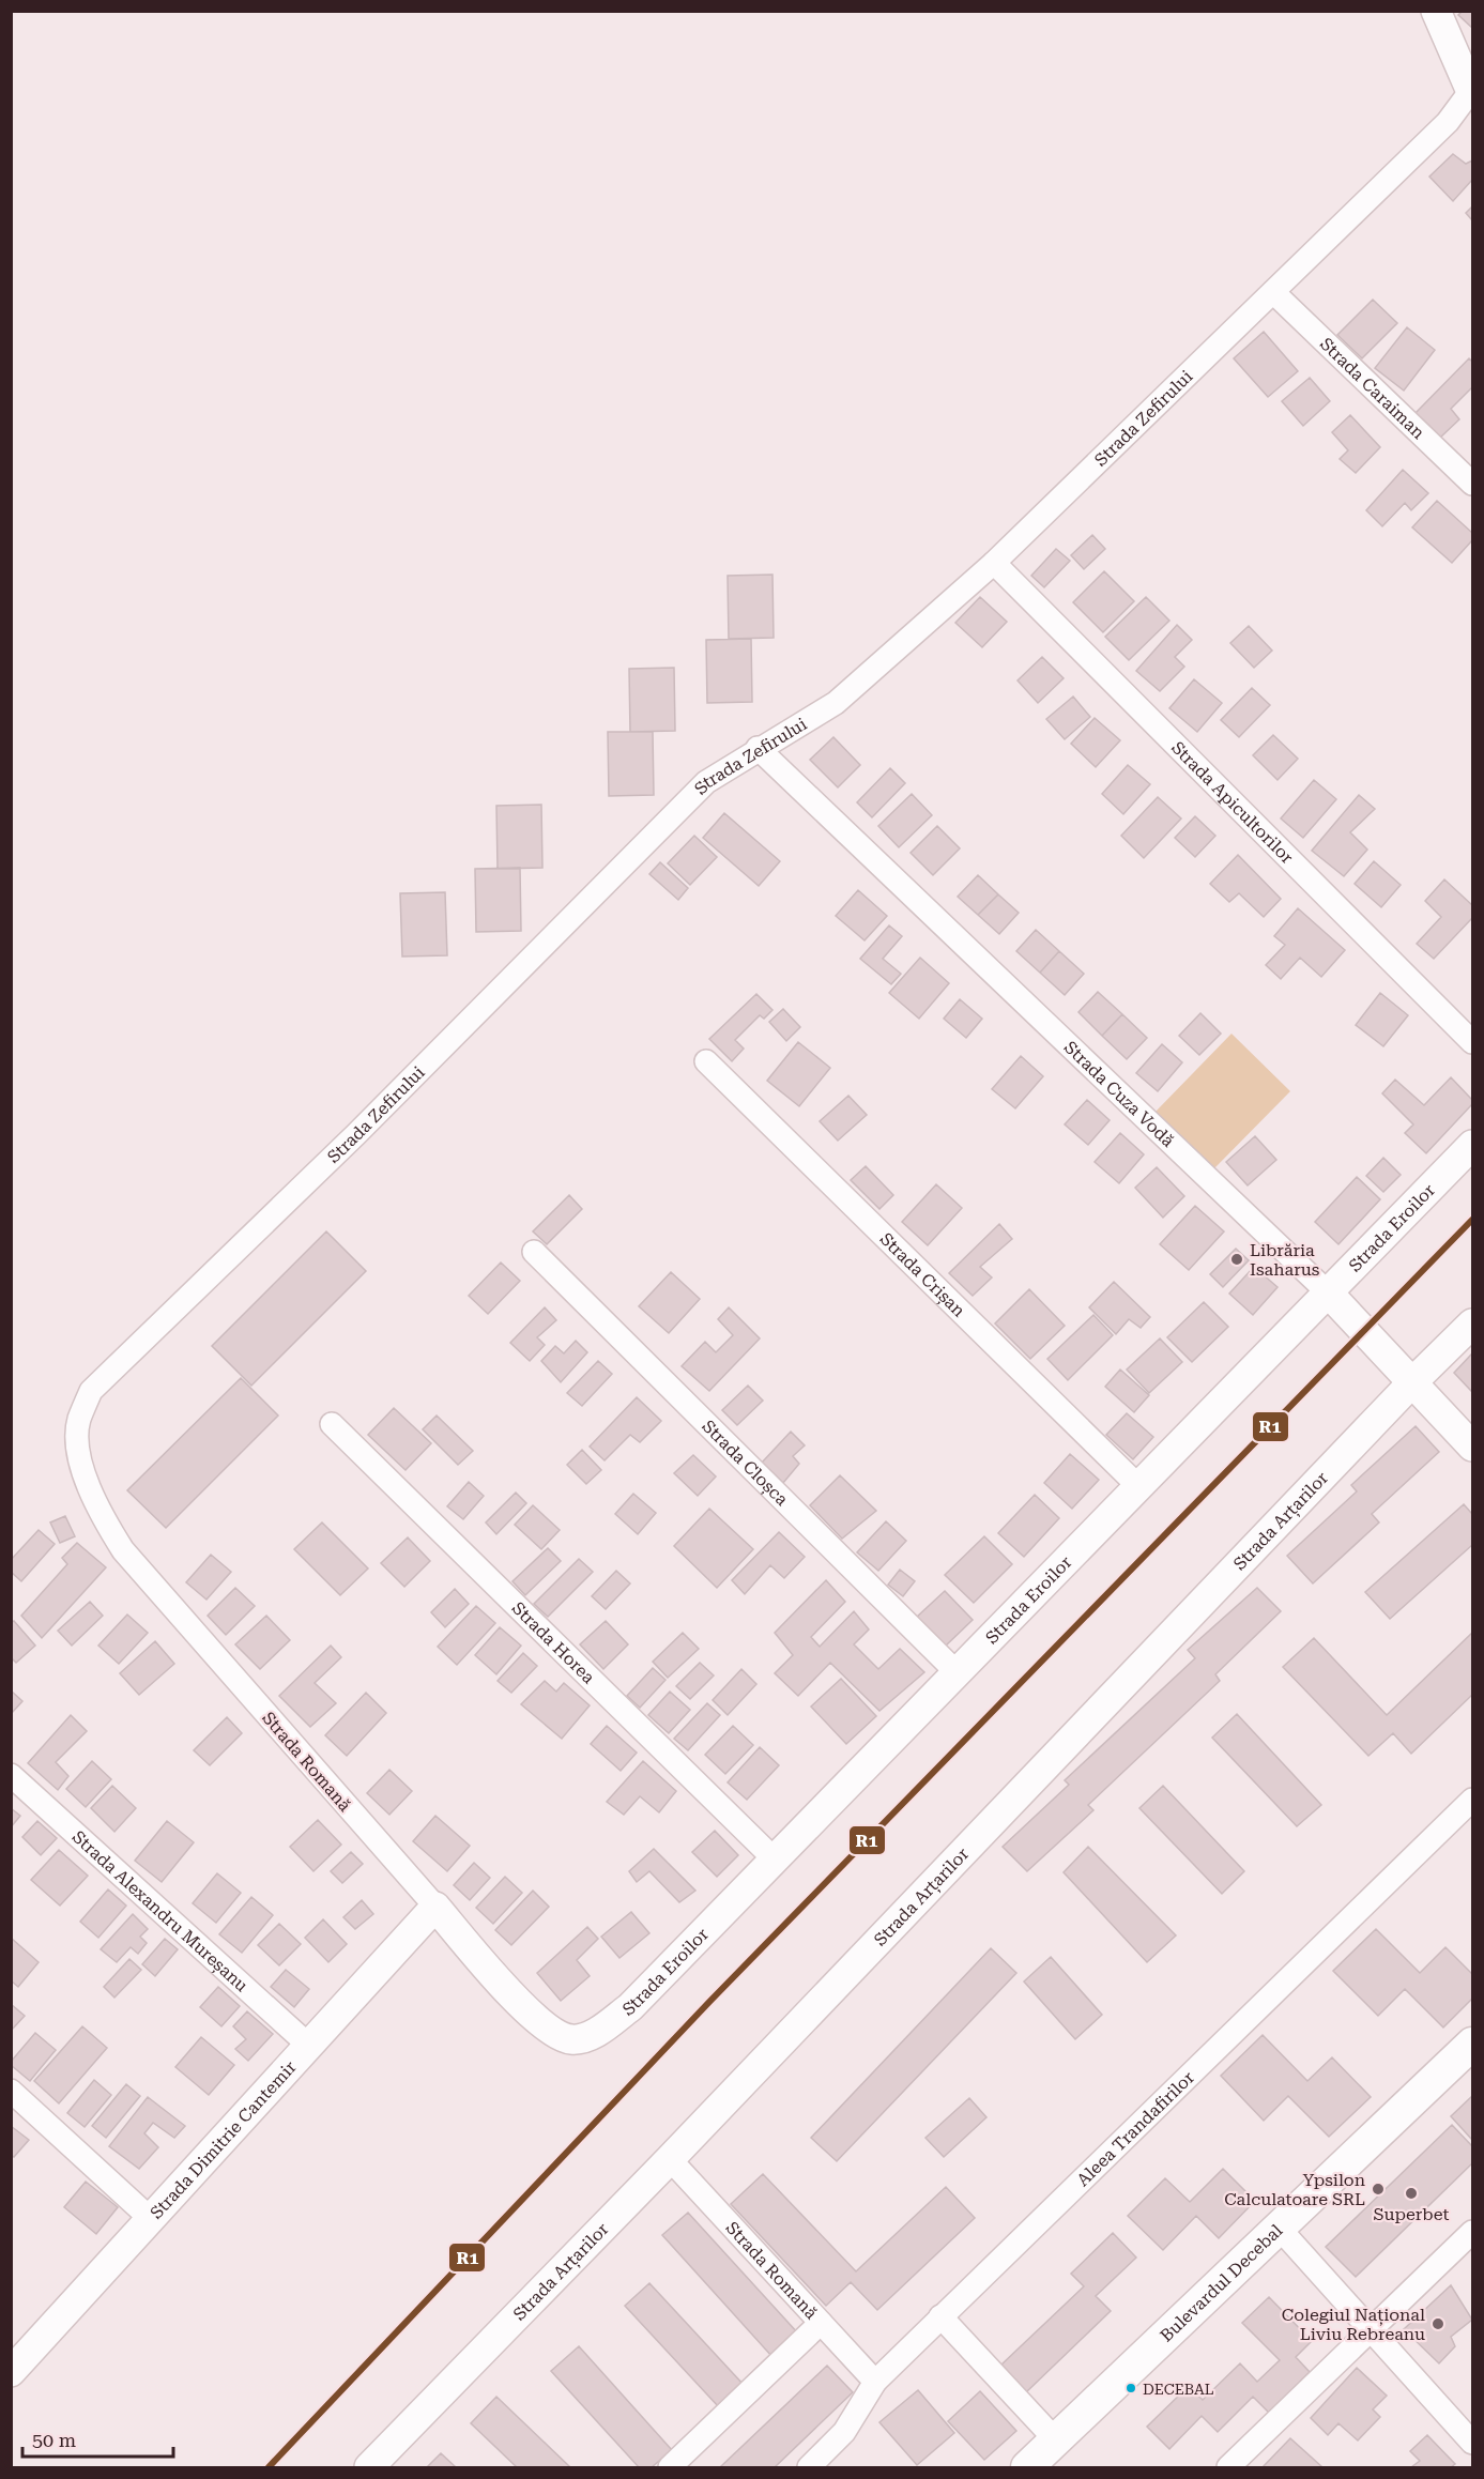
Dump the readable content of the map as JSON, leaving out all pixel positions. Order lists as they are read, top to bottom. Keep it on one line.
{"streets":{"main road":["Bulevardul Decebal"],"street":["Strada Caraiman","Strada Zefirului","Strada Apicultorilor","Strada Cuza Vodă","Strada Eroilor","Strada Crișan","Strada Cloșca","Strada Arțarilor","Strada Horea","Strada Romană","Strada Alexandru Mureșanu","Aleea Trandafirilor","Strada Dimitrie Cantemir"]},"crossings":[["Strada Caraiman","Strada Zefirului"],["Strada Zefirului","Strada Apicultorilor"],["Strada Zefirului","Strada Cuza Vodă"],["Strada Zefirului","Strada Romană"],["Strada Cuza Vodă","Strada Eroilor"],["Strada Cuza Vodă","Strada Arțarilor"],["Strada Eroilor","Strada Crișan"],["Strada Eroilor","Strada Cloșca"],["Strada Eroilor","Strada Horea"],["Strada Eroilor","Strada Romană"],["Strada Arțarilor","Strada Romană"],["Strada Romană","Aleea Trandafirilor"],["Strada Romană","Strada Dimitrie Cantemir"],["Strada Alexandru Mureșanu","Strada Dimitrie Cantemir"]],"places":["Librăria Isaharus","Ypsilon Calculatoare SRL","Superbet","Colegiul Național Liviu Rebreanu","DECEBAL"],"lines":["transit line R1"],"scale_bar":"50 m"}
